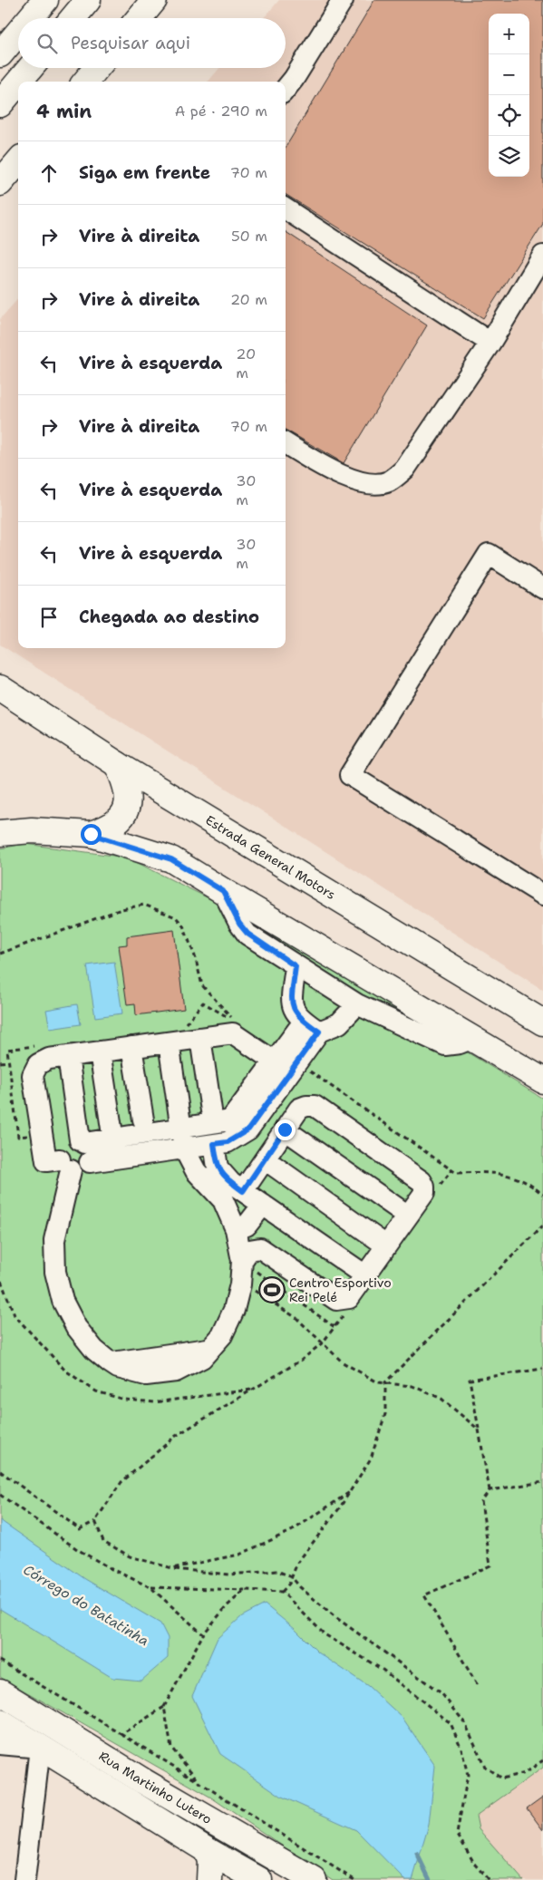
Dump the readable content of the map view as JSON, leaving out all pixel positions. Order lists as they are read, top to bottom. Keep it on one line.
{"streets":{"main road":["Estrada General Motors","Rua Martinho Lutero"]},"water":["Córrego do Batatinha"],"places":{"sports":["Centro Esportivo Rei Pelé"]},"page":{"map_buttons":["+","−"],"search":"Pesquisar aqui","heading":["4 min","A pé · 290 m"],"list":[["Siga em frente","70 m"],["Vire à direita","50 m"],["Vire à direita","20 m"],["Vire à esquerda","20 m"],["Vire à direita","70 m"],["Vire à esquerda","30 m"],["Vire à esquerda","30 m"],"Chegada ao destino"]}}
